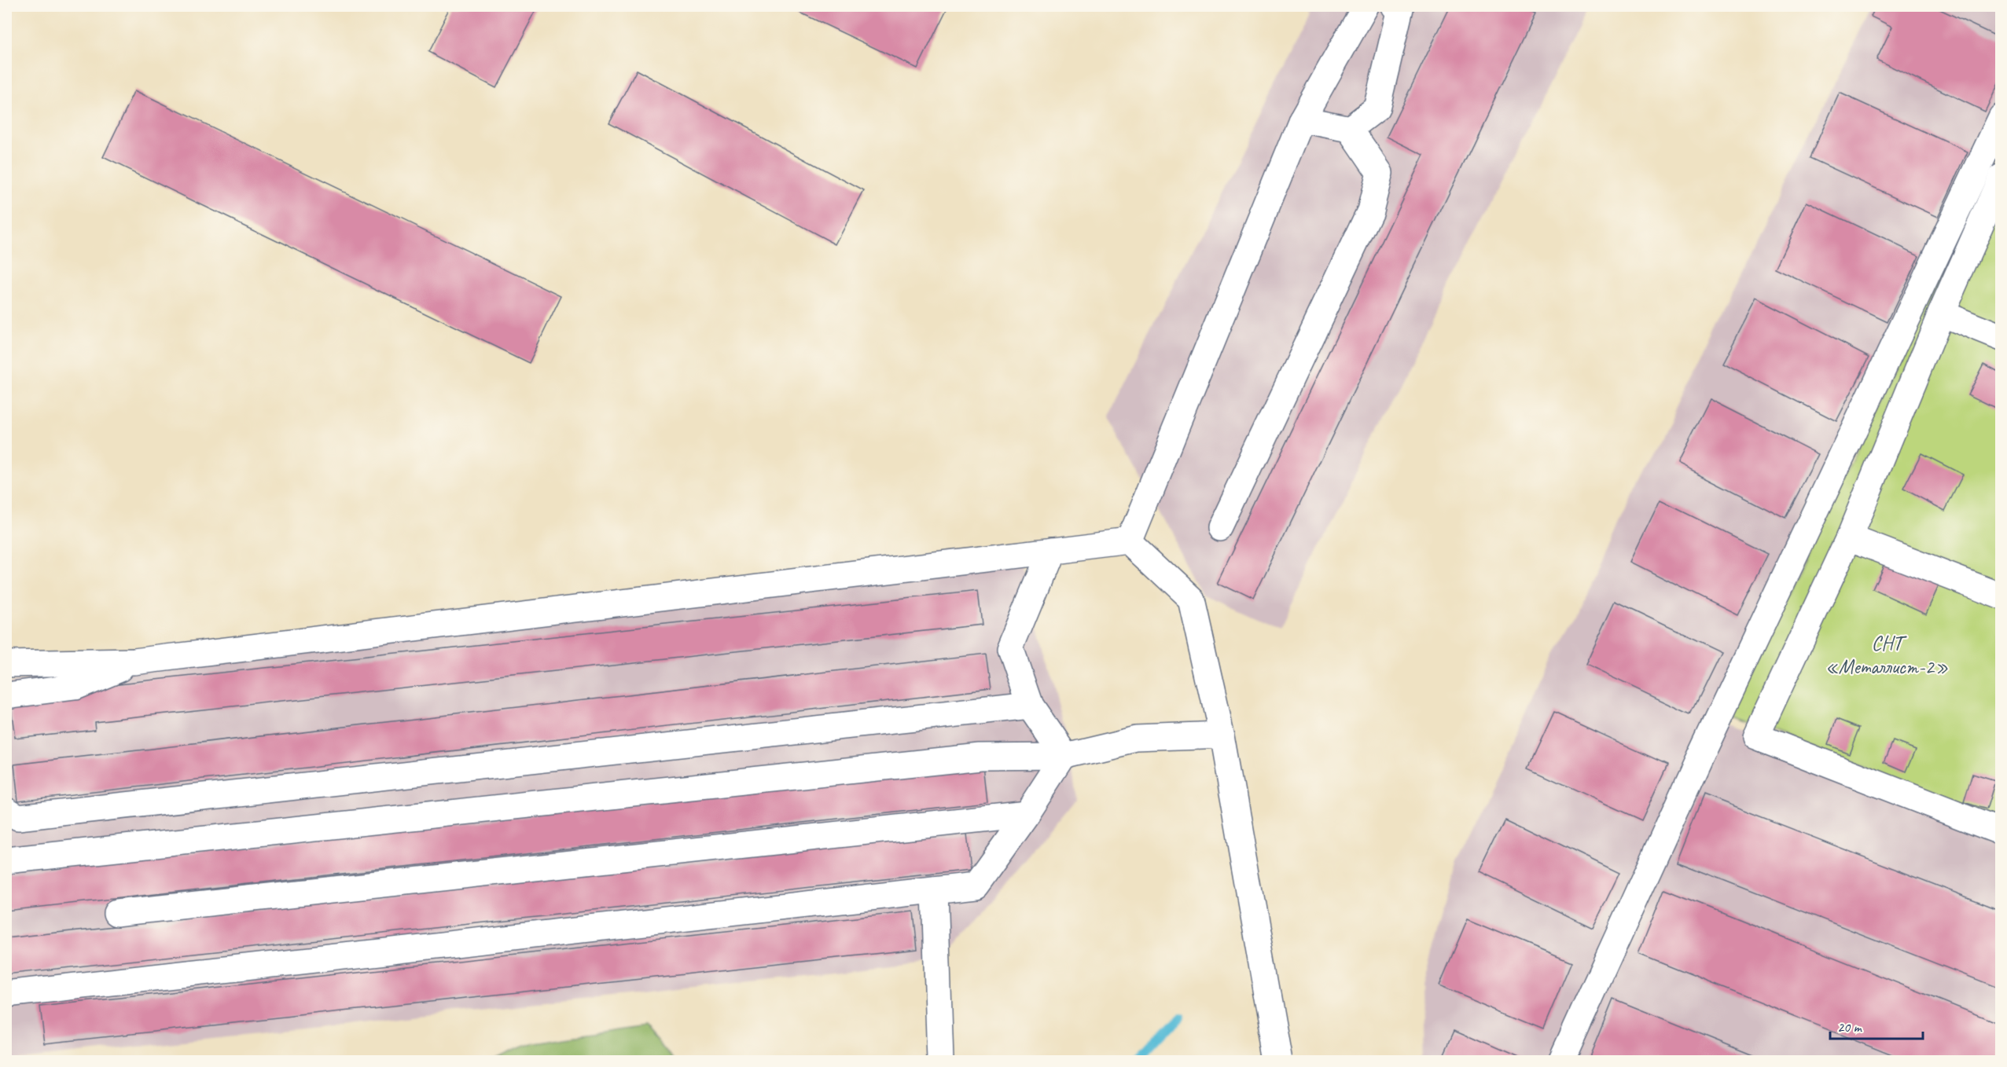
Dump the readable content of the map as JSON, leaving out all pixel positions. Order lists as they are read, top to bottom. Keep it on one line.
{"parks":["СНТ «Металлист-2»"],"scale_bar":"20 m"}
